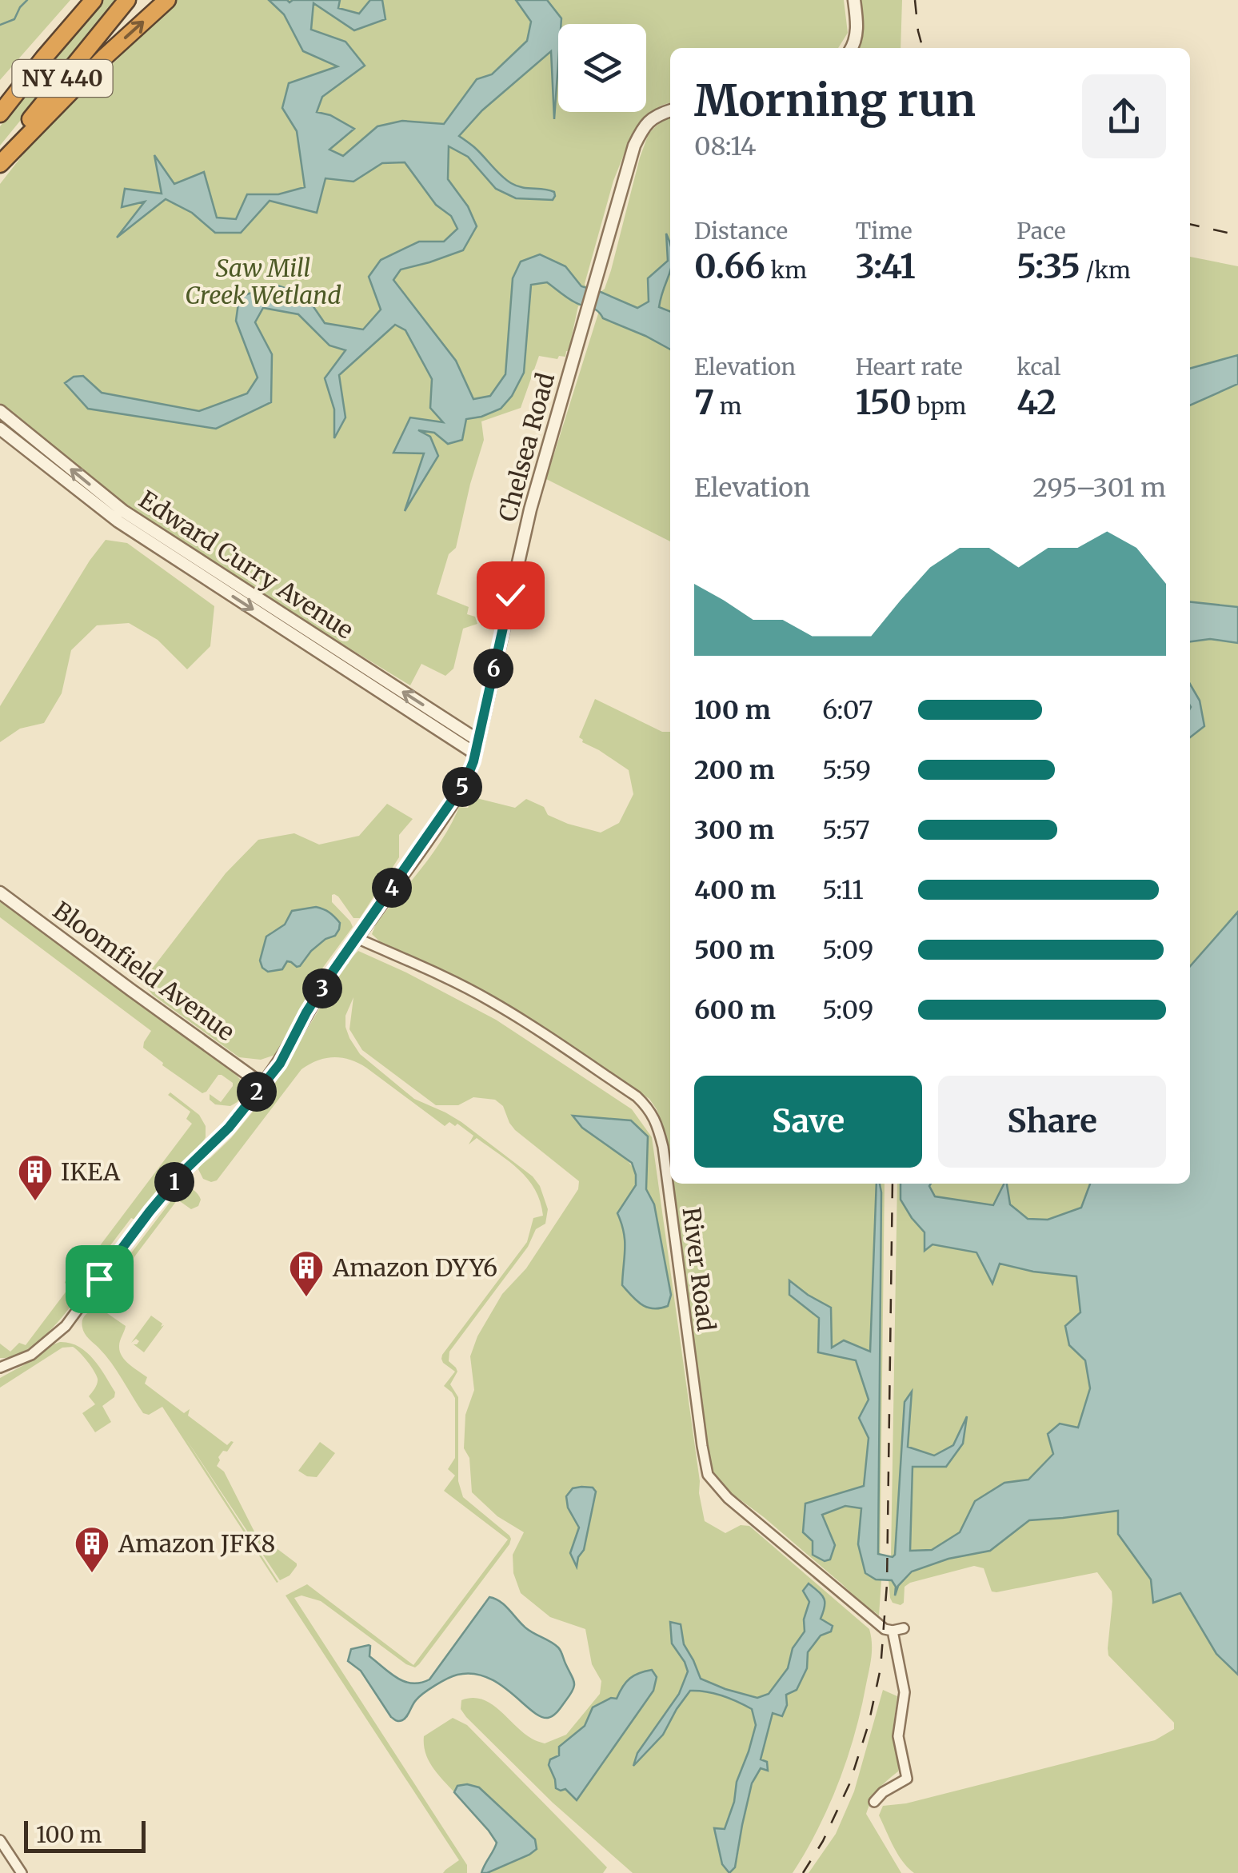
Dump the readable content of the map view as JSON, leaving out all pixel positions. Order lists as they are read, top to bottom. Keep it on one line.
{"streets":{"highway":["NY 440"],"street":["Chelsea Road","Edward Curry Avenue","Bloomfield Avenue","River Road"]},"crossings":[["Chelsea Road","Edward Curry Avenue"],["Chelsea Road","Bloomfield Avenue"],["Chelsea Road","River Road"]],"parks":["Saw Mill Creek Wetland"],"places":{"building":["IKEA","Amazon DYY6","Amazon JFK8"]},"scale_bar":"100 m","page":{"heading":["Morning run","08:14"],"stats":[["Distance","0.66 km"],["Time","3:41"],["Pace","5:35 /km"],["Elevation","7 m"],["Heart rate","150 bpm"],["kcal","42"]],"chart":["Elevation","295–301 m"],"pins":["6","5","4","3","2","1"],"list":[{"name":"100 m","note":"6:07"},{"name":"200 m","note":"5:59"},{"name":"300 m","note":"5:57"},{"name":"400 m","note":"5:11"},{"name":"500 m","note":"5:09"},{"name":"600 m","note":"5:09"}],"buttons":["Save","Share"],"scale":"100 m"}}
